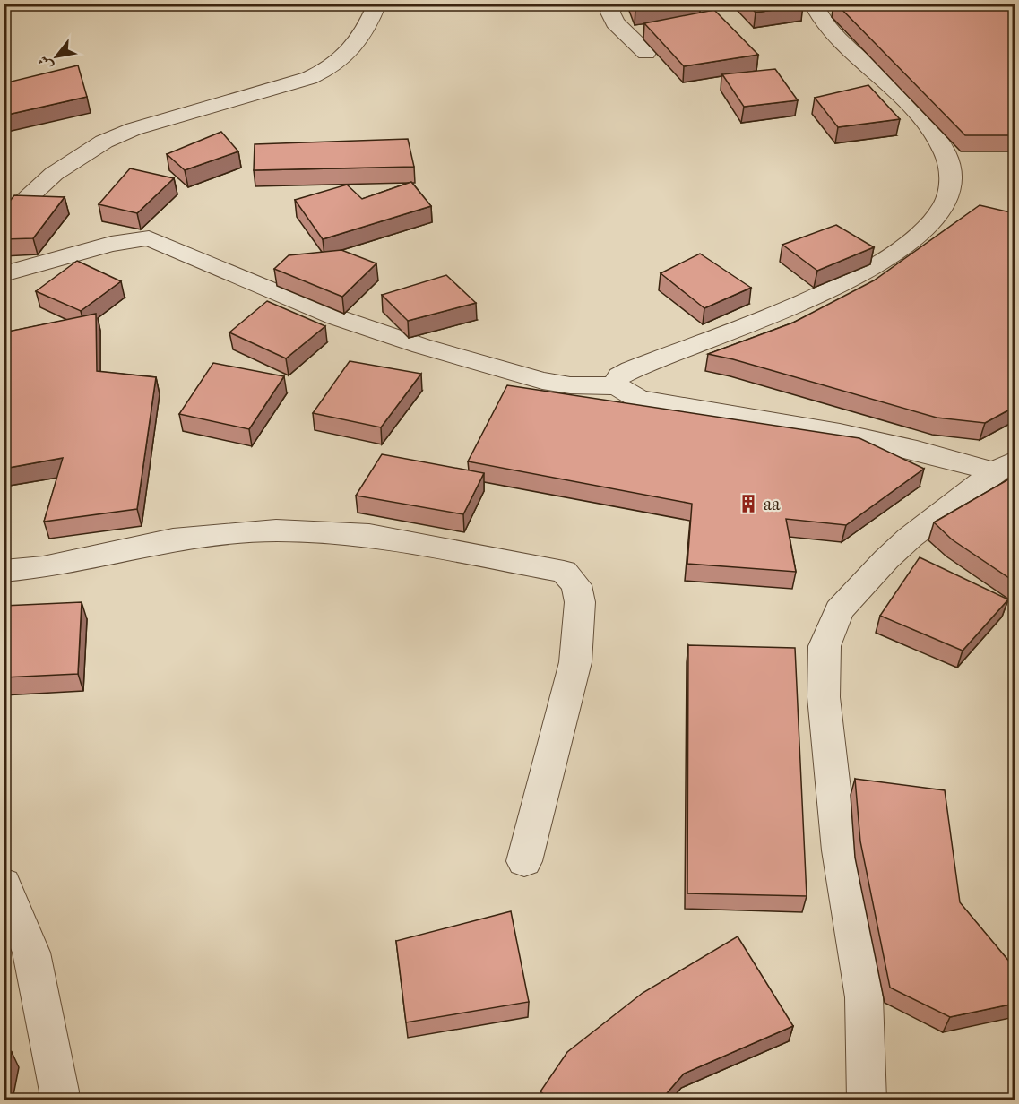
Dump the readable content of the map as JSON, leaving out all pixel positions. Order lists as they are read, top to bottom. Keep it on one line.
{"places":{"building":["aa"]},"north":"bottom left"}
